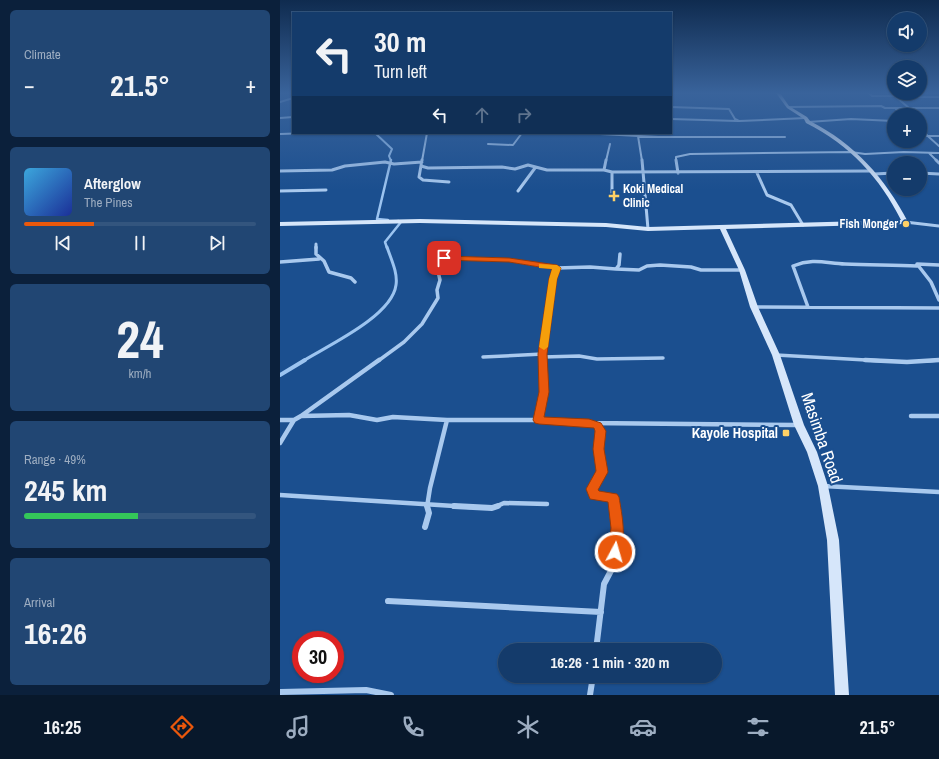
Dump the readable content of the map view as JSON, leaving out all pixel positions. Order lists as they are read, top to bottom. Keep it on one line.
{"streets":{"street":["Masimba Road"]},"places":{"health":["Koki Medical Clinic"],"other":["Fish Monger"],"transit":["Kayole Hospital"]},"page":{"tile":["Climate",["24","km/h"],["Range · 49%","245 km"],["Arrival","16:26"]],"map_buttons":["+","−"],"turn":["30 m","Turn left"],"heat":["−","21.5°","+"],"song":["Afterglow","The Pines"],"limit":"30","trip":"16:26 · 1 min · 320 m","tabs":["16:25","21.5°"]}}
